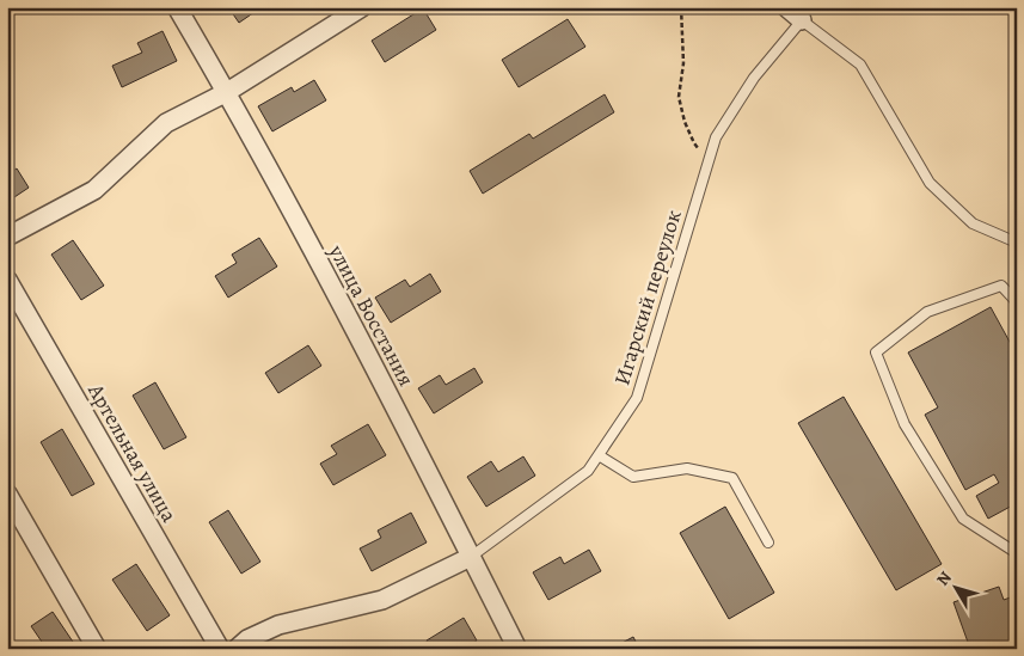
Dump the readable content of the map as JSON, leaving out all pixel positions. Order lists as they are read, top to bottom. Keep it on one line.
{"streets":{"street":["улица Восстания","Артельная улица"],"lane":["Игарский переулок"]},"crossings":[["Игарский переулок","улица Восстания"]],"north":"top left"}
